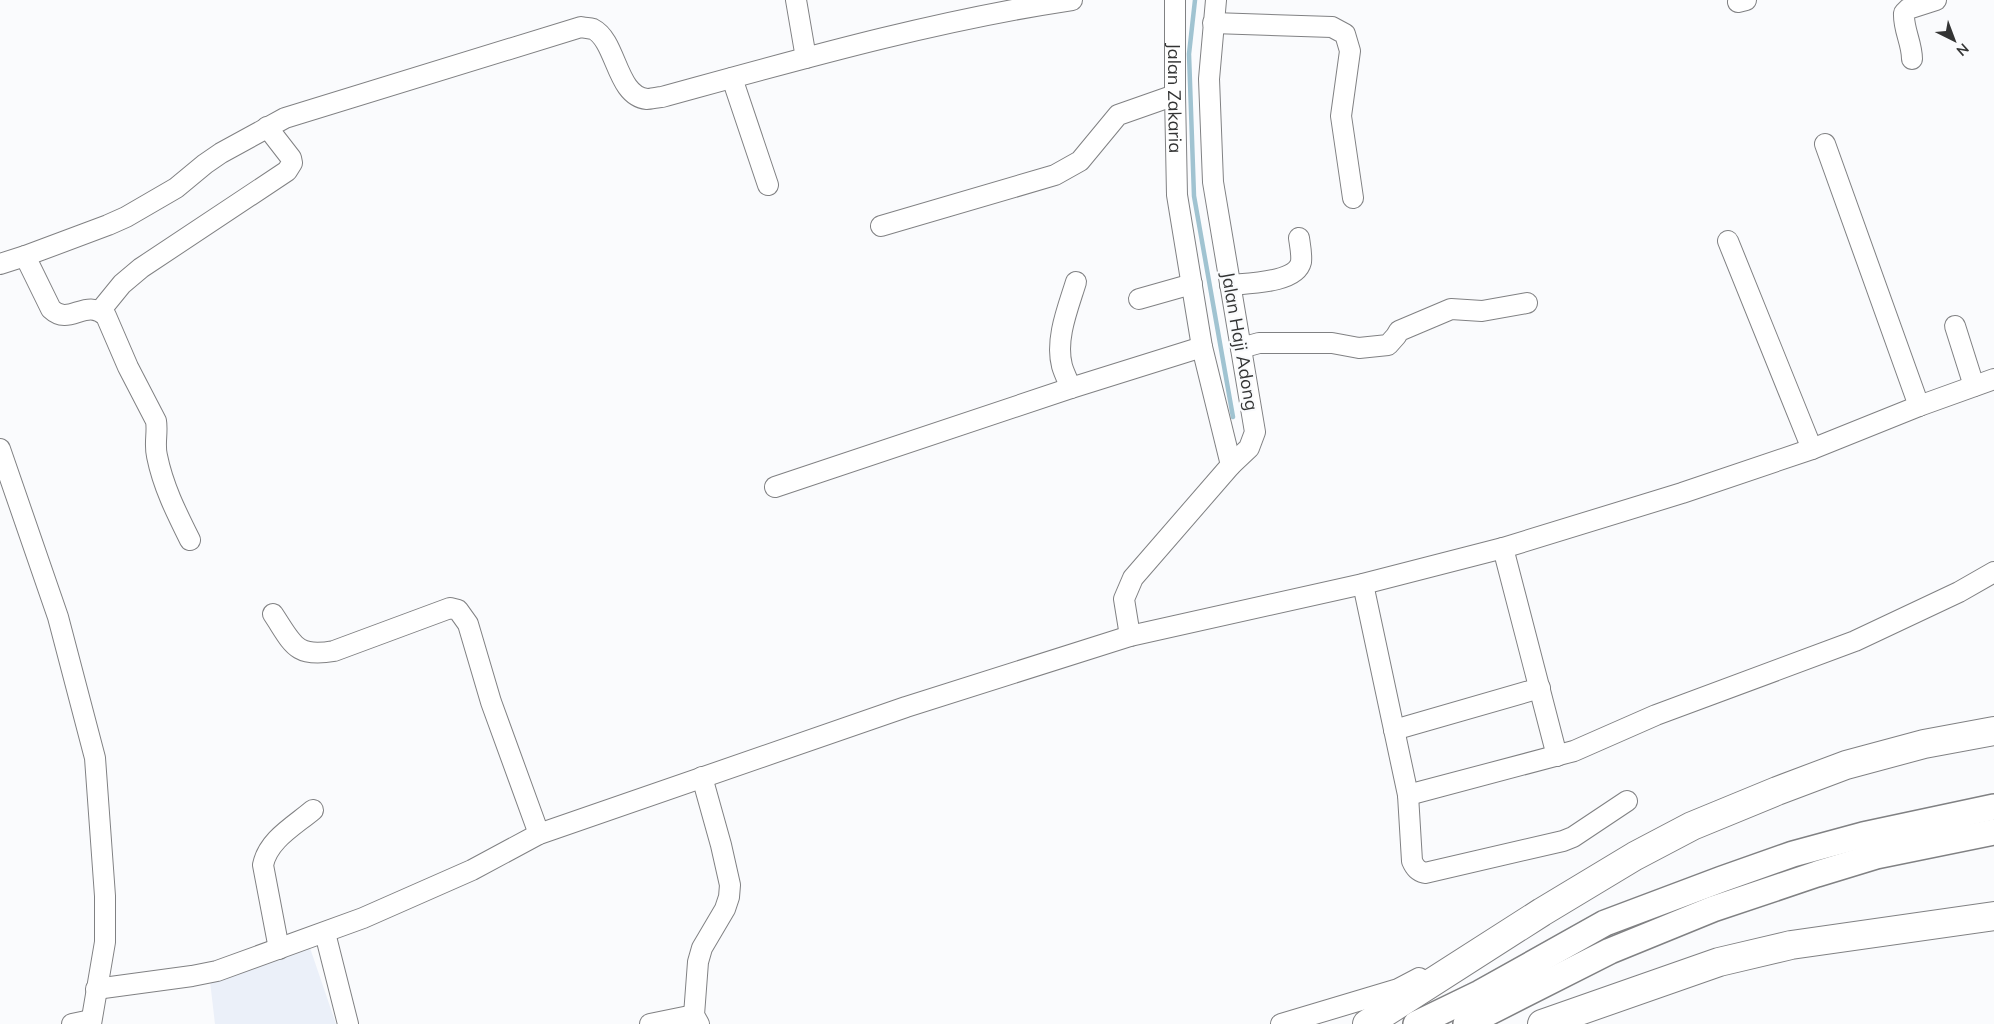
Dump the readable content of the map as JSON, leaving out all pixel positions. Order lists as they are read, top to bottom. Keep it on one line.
{"streets":{"street":["Jalan Zakaria","Jalan Haji Adong"]},"crossings":[["Jalan Zakaria","Jalan Haji Adong"]],"north":"bottom right"}
